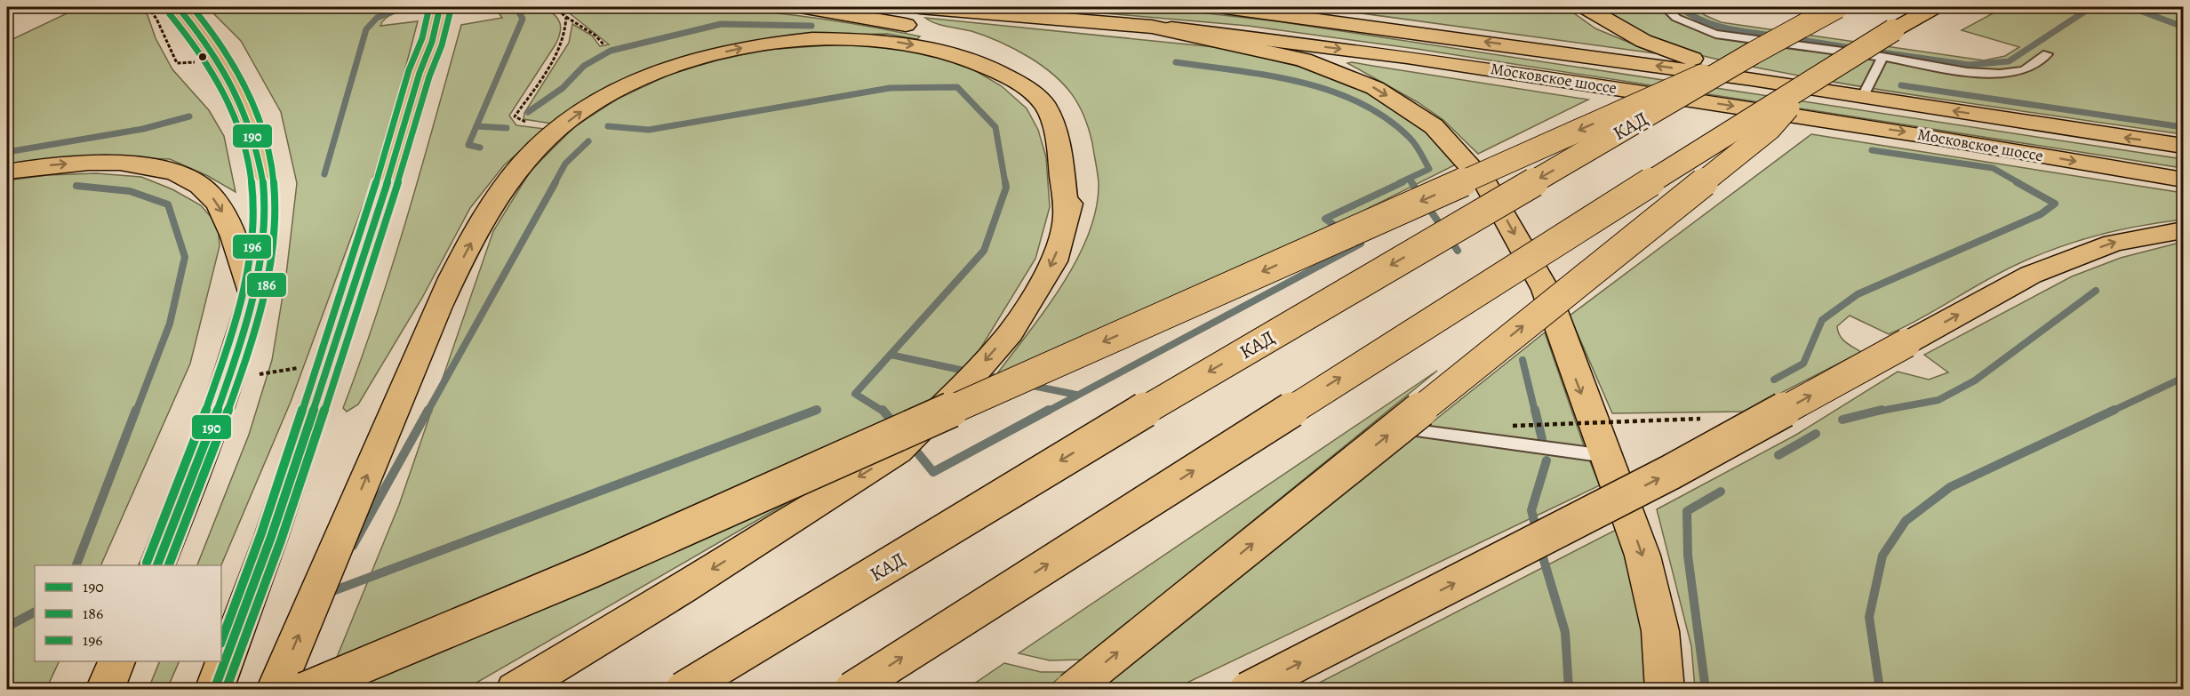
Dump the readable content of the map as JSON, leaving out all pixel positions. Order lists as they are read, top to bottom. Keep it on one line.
{"streets":{"main road":["Московское шоссе","КАД"]},"crossings":[["Московское шоссе","КАД"]],"lines":["transit line 190","transit line 186","transit line 196"],"legend":["190","186","196"]}
